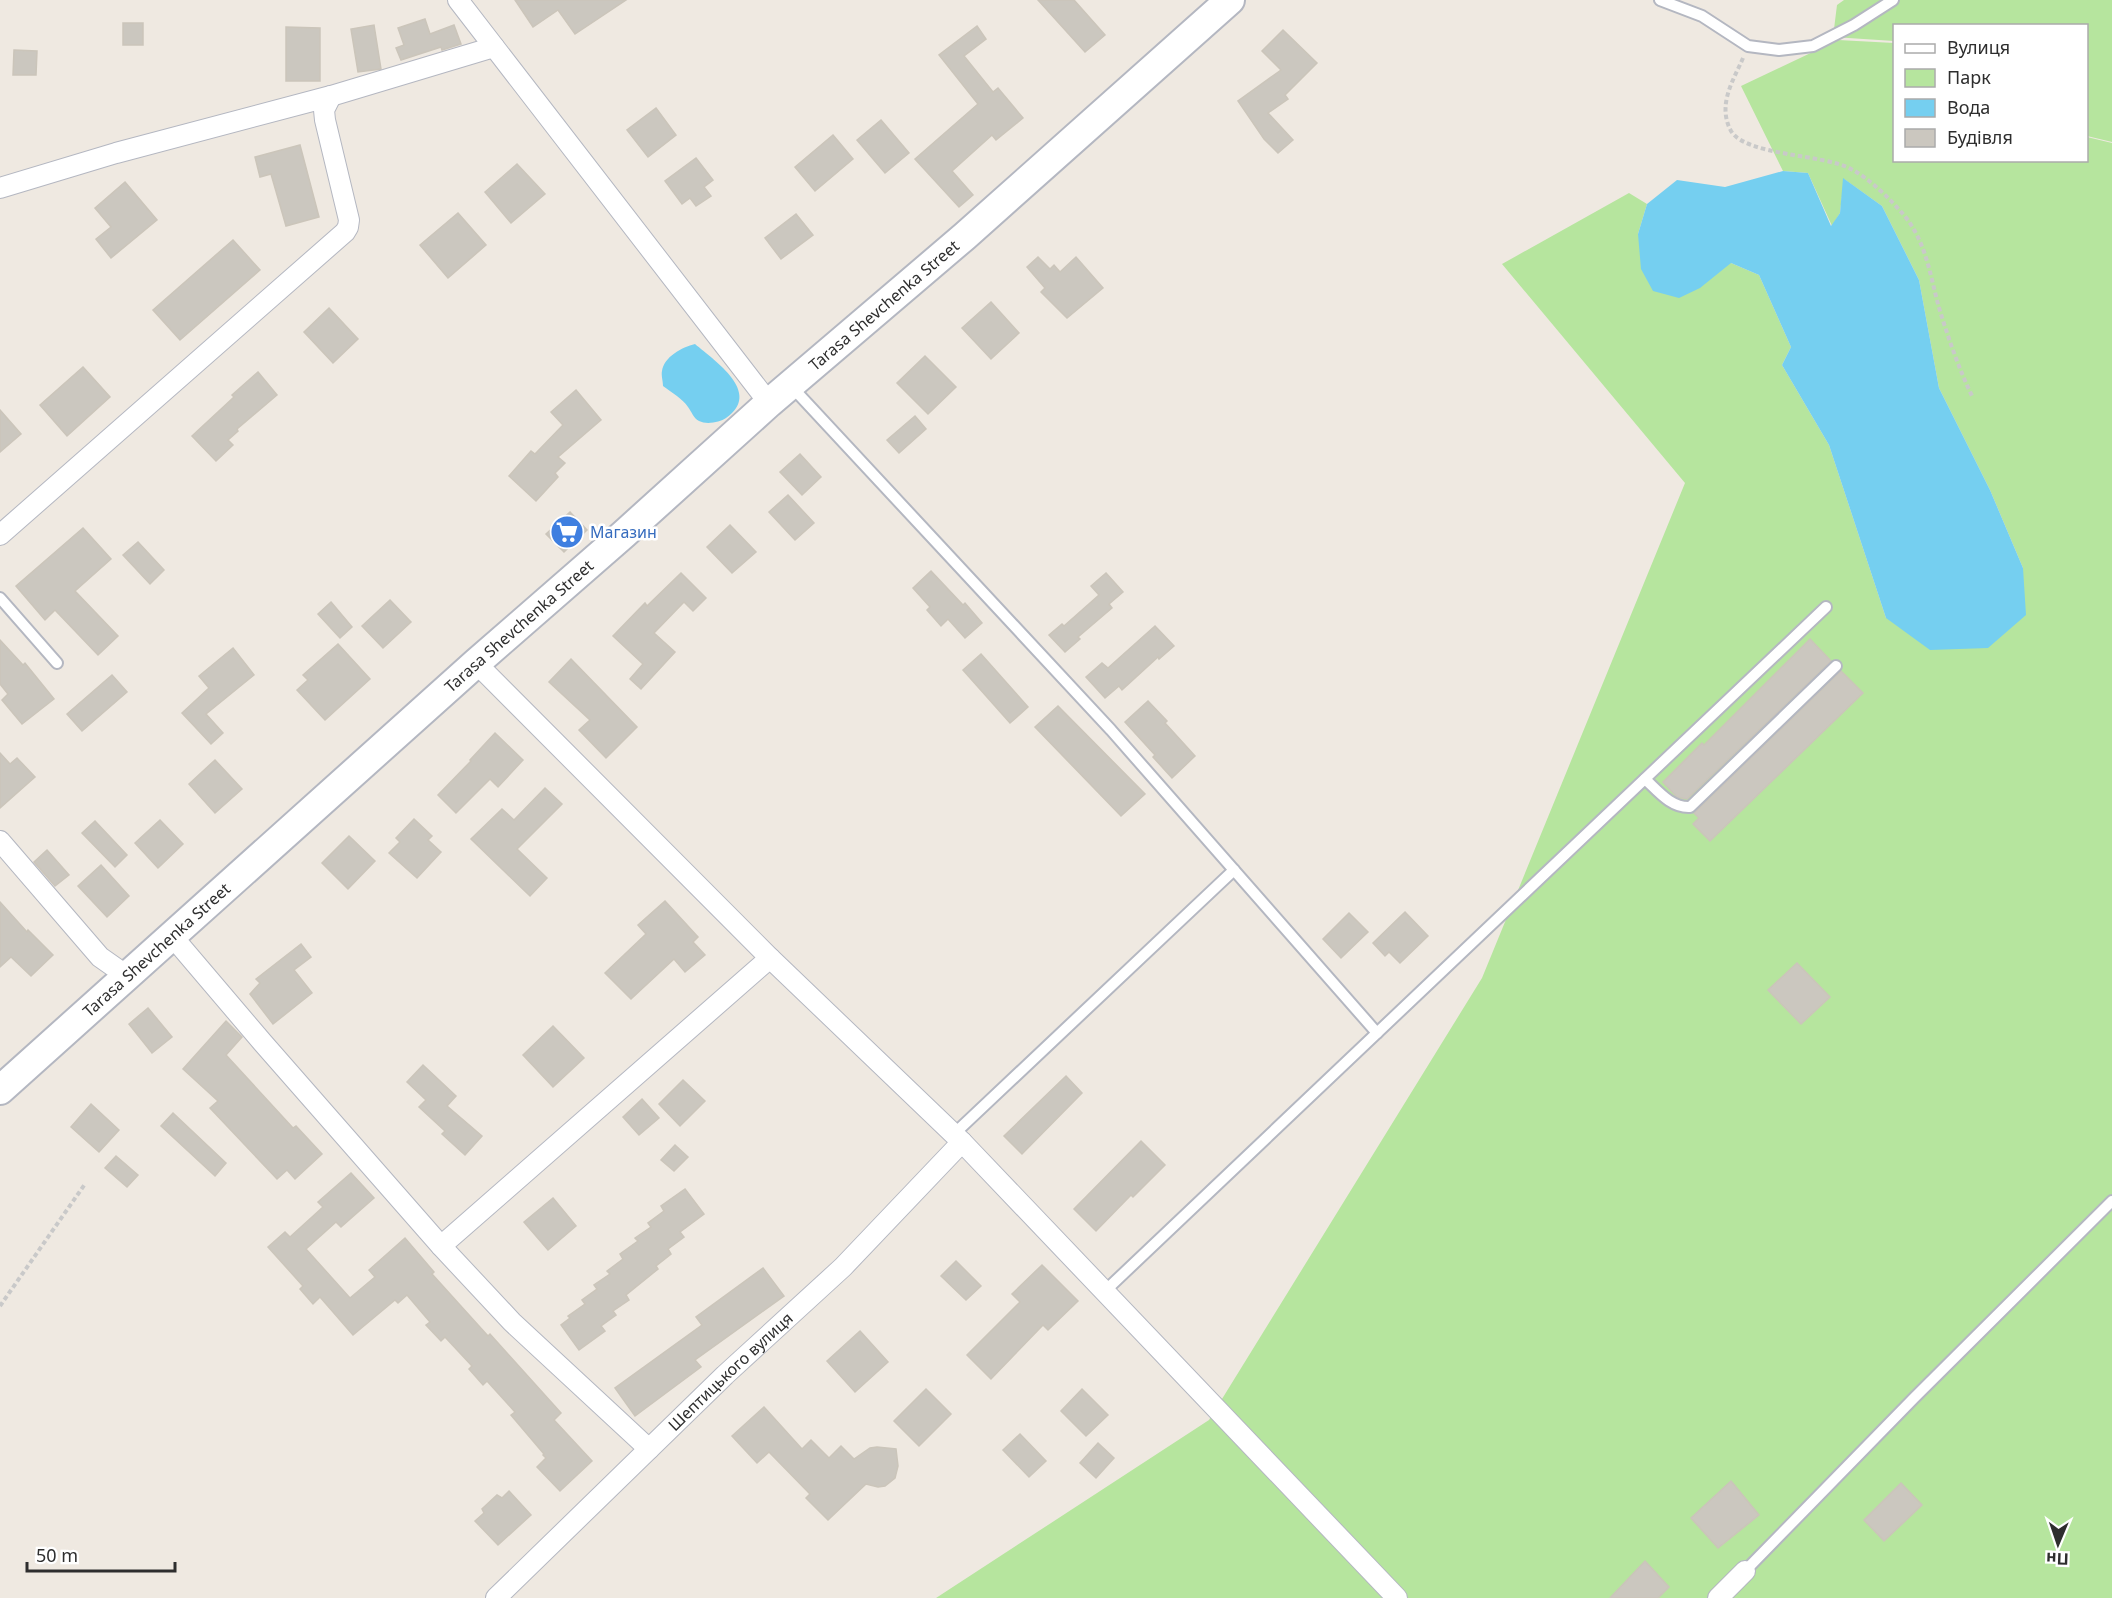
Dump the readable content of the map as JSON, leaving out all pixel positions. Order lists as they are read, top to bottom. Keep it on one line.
{"streets":{"street":["Tarasa Shevchenka Street","Шептицького вулиця"]},"places":{"supermarket":["Магазин"]},"legend":["Вулиця","Парк","Вода","Будівля"],"scale_bar":"50 m","north":"bottom"}
